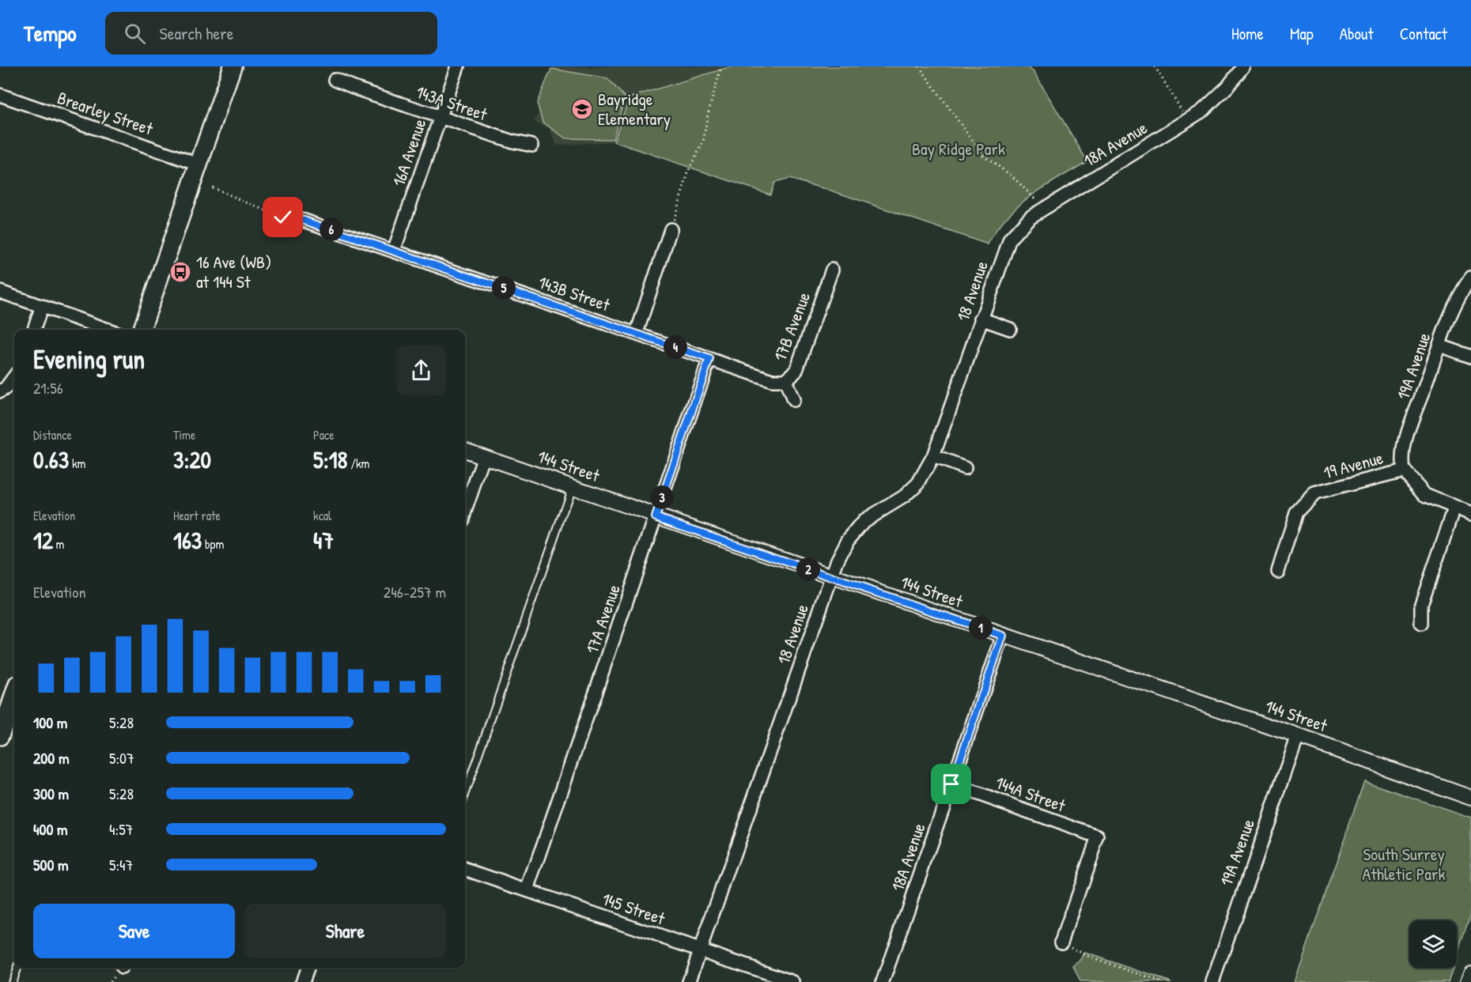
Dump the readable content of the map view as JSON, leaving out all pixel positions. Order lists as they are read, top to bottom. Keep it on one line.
{"streets":{"street":["143A Street","Brearley Street","18A Avenue","16A Avenue","18 Avenue","143B Street","17B Avenue","19A Avenue","19 Avenue","144 Street","17A Avenue","144A Street","145 Street"]},"crossings":[["143A Street","16A Avenue"],["18A Avenue","18 Avenue"],["18A Avenue","144 Street"],["18A Avenue","144A Street"],["16A Avenue","143B Street"],["18 Avenue","144 Street"],["18 Avenue","145 Street"],["143B Street","17B Avenue"],["143B Street","17A Avenue"],["19A Avenue","19 Avenue"],["19A Avenue","144 Street"],["144 Street","17A Avenue"],["17A Avenue","145 Street"]],"parks":["Bay Ridge Park","South Surrey Athletic Park"],"places":{"school or university":["Bayridge Elementary"],"bus stop":["16 Ave (WB) at 144 St"]},"page":{"header":"Tempo","search":"Search here","nav":["Home","Map","About","Contact"],"pins":["6","5","4","3","2","1"],"heading":["Evening run","21:56"],"stats":[["Distance","0.63 km"],["Time","3:20"],["Pace","5:18 /km"],["Elevation","12 m"],["Heart rate","163 bpm"],["kcal","47"]],"chart":["Elevation","246–257 m"],"list":[{"name":"100 m","note":"5:28"},{"name":"200 m","note":"5:07"},{"name":"300 m","note":"5:28"},{"name":"400 m","note":"4:57"},{"name":"500 m","note":"5:47"}],"buttons":["Save","Share"]}}
